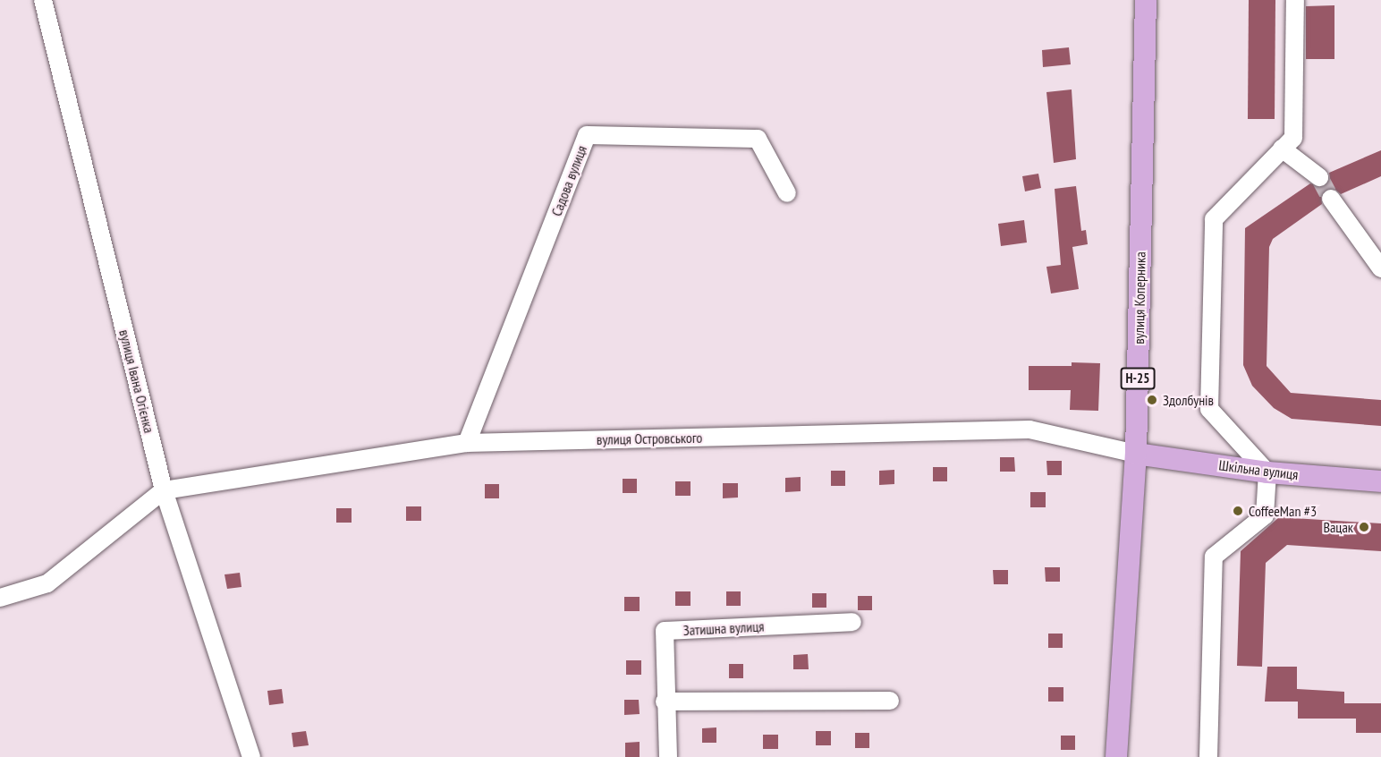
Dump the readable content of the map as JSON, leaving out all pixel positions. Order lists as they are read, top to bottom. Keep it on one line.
{"streets":{"main road":["вулиця Коперника","Н-25","Шкільна вулиця"],"street":["Садова вулиця","вулиця Івана Огієнка","вулиця Островського","Затишна вулиця"]},"crossings":[["Садова вулиця","вулиця Островського"],["вулиця Коперника","вулиця Островського"],["вулиця Коперника","Шкільна вулиця"],["вулиця Івана Огієнка","вулиця Островського"],["вулиця Островського","Шкільна вулиця"]],"places":["Здолбунів","CoffeeMan #3","Вацак"]}
